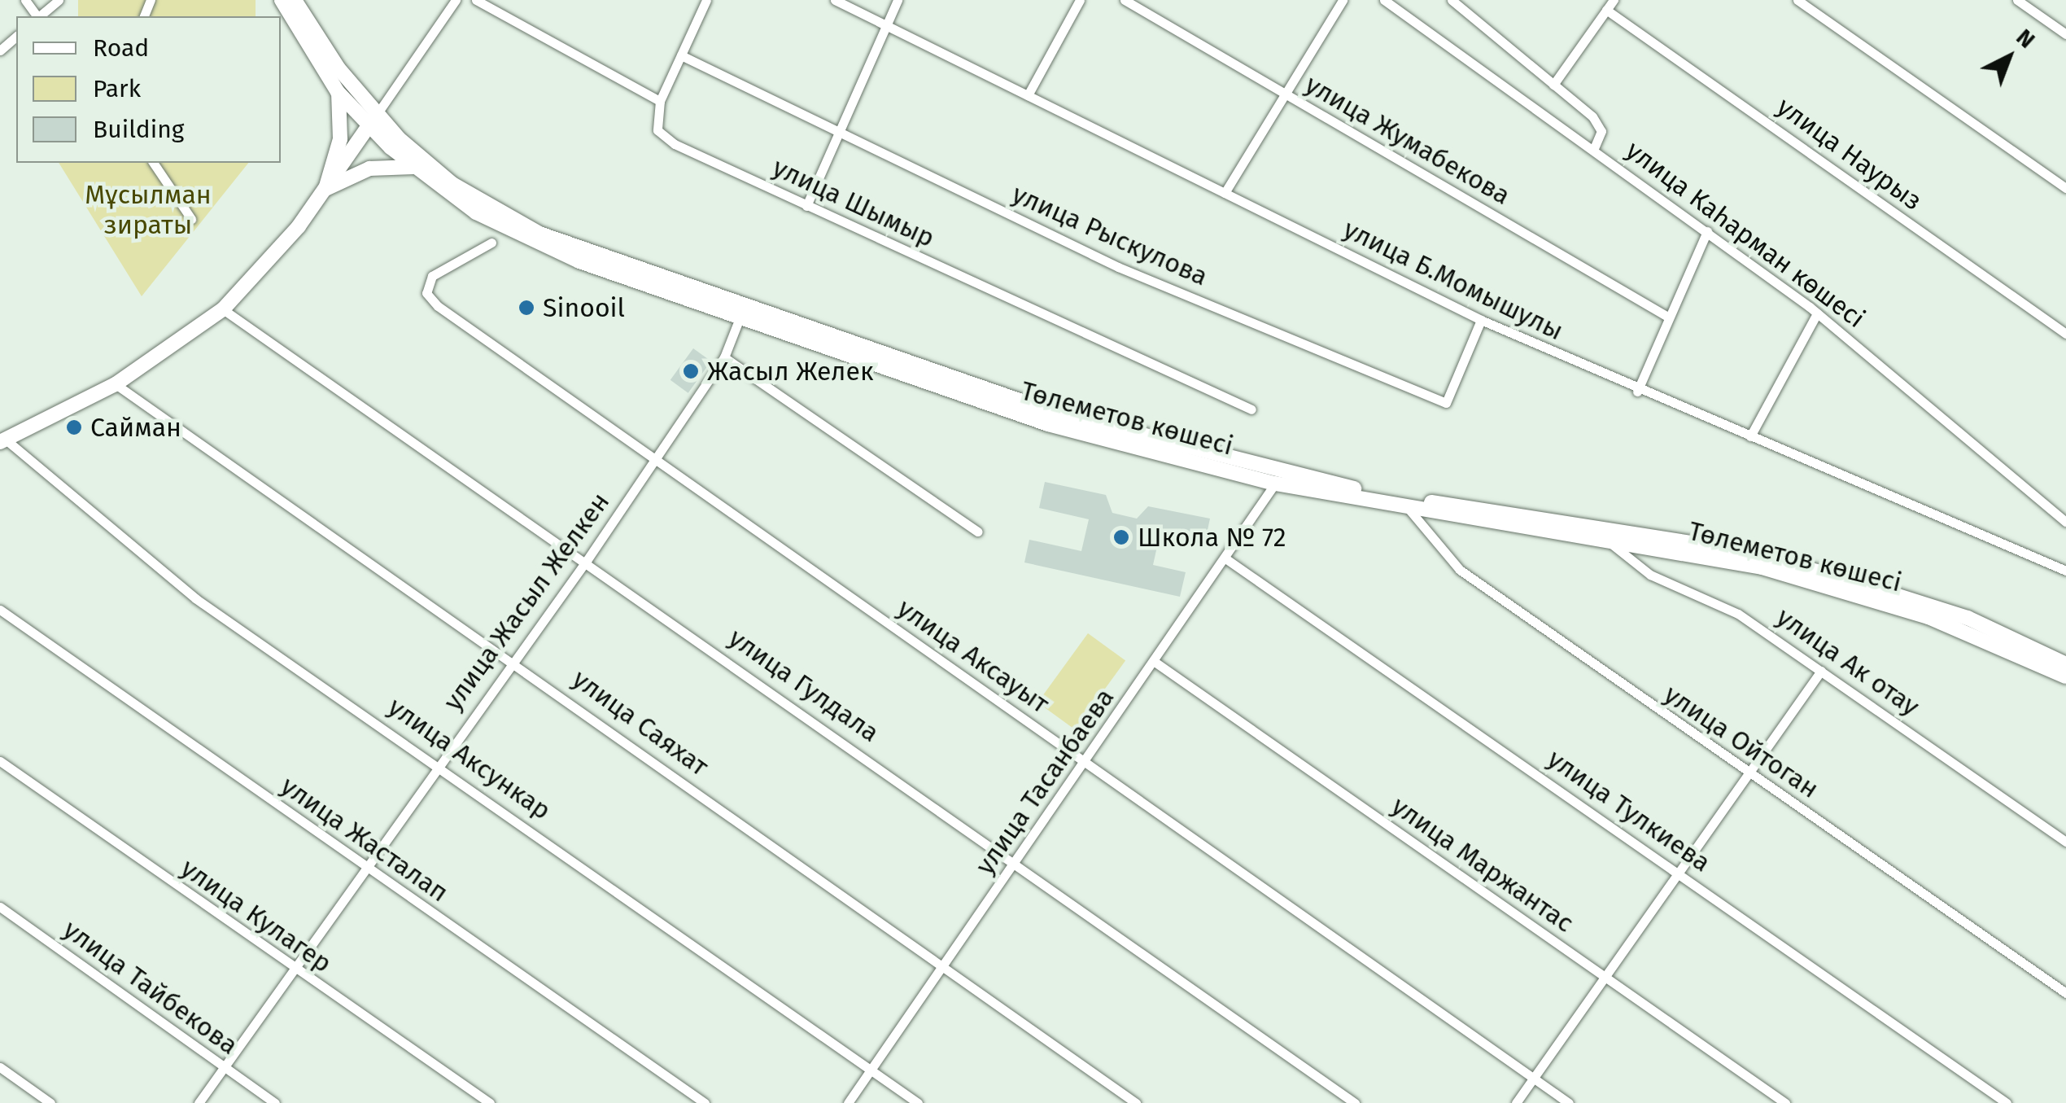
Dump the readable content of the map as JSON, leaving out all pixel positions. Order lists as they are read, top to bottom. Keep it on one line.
{"streets":{"main road":["Төлеметов көшесі"],"street":["улица Жумабекова","улица Наурыз","улица Шымыр","улица Каһарман көшесі","улица Рыскулова","улица Б.Момышулы","улица Жасыл Желкен","улица Аксауыт","улица Ак отау","улица Гулдала","улица Саяхат","улица Ойтоган","улица Аксункар","улица Тасанбаева","улица Тулкиева","улица Жасталап","улица Маржантас","улица Кулагер","улица Тайбекова"]},"crossings":[["улица Рыскулова","улица Б.Момышулы"],["Төлеметов көшесі","улица Жасыл Желкен"],["Төлеметов көшесі","улица Ак отау"],["Төлеметов көшесі","улица Ойтоган"],["Төлеметов көшесі","улица Тасанбаева"],["улица Жасыл Желкен","улица Аксауыт"],["улица Жасыл Желкен","улица Гулдала"],["улица Жасыл Желкен","улица Саяхат"],["улица Жасыл Желкен","улица Аксункар"],["улица Жасыл Желкен","улица Жасталап"],["улица Жасыл Желкен","улица Кулагер"],["улица Жасыл Желкен","улица Тайбекова"],["улица Аксауыт","улица Тасанбаева"],["улица Гулдала","улица Тасанбаева"],["улица Саяхат","улица Тасанбаева"],["улица Аксункар","улица Тасанбаева"],["улица Тасанбаева","улица Тулкиева"],["улица Тасанбаева","улица Маржантас"]],"parks":["Мұсылман зираты"],"places":["Sinooil","Жасыл Желек","Сайман","Школа № 72"],"legend":["Road","Park","Building"],"north":"top right"}
